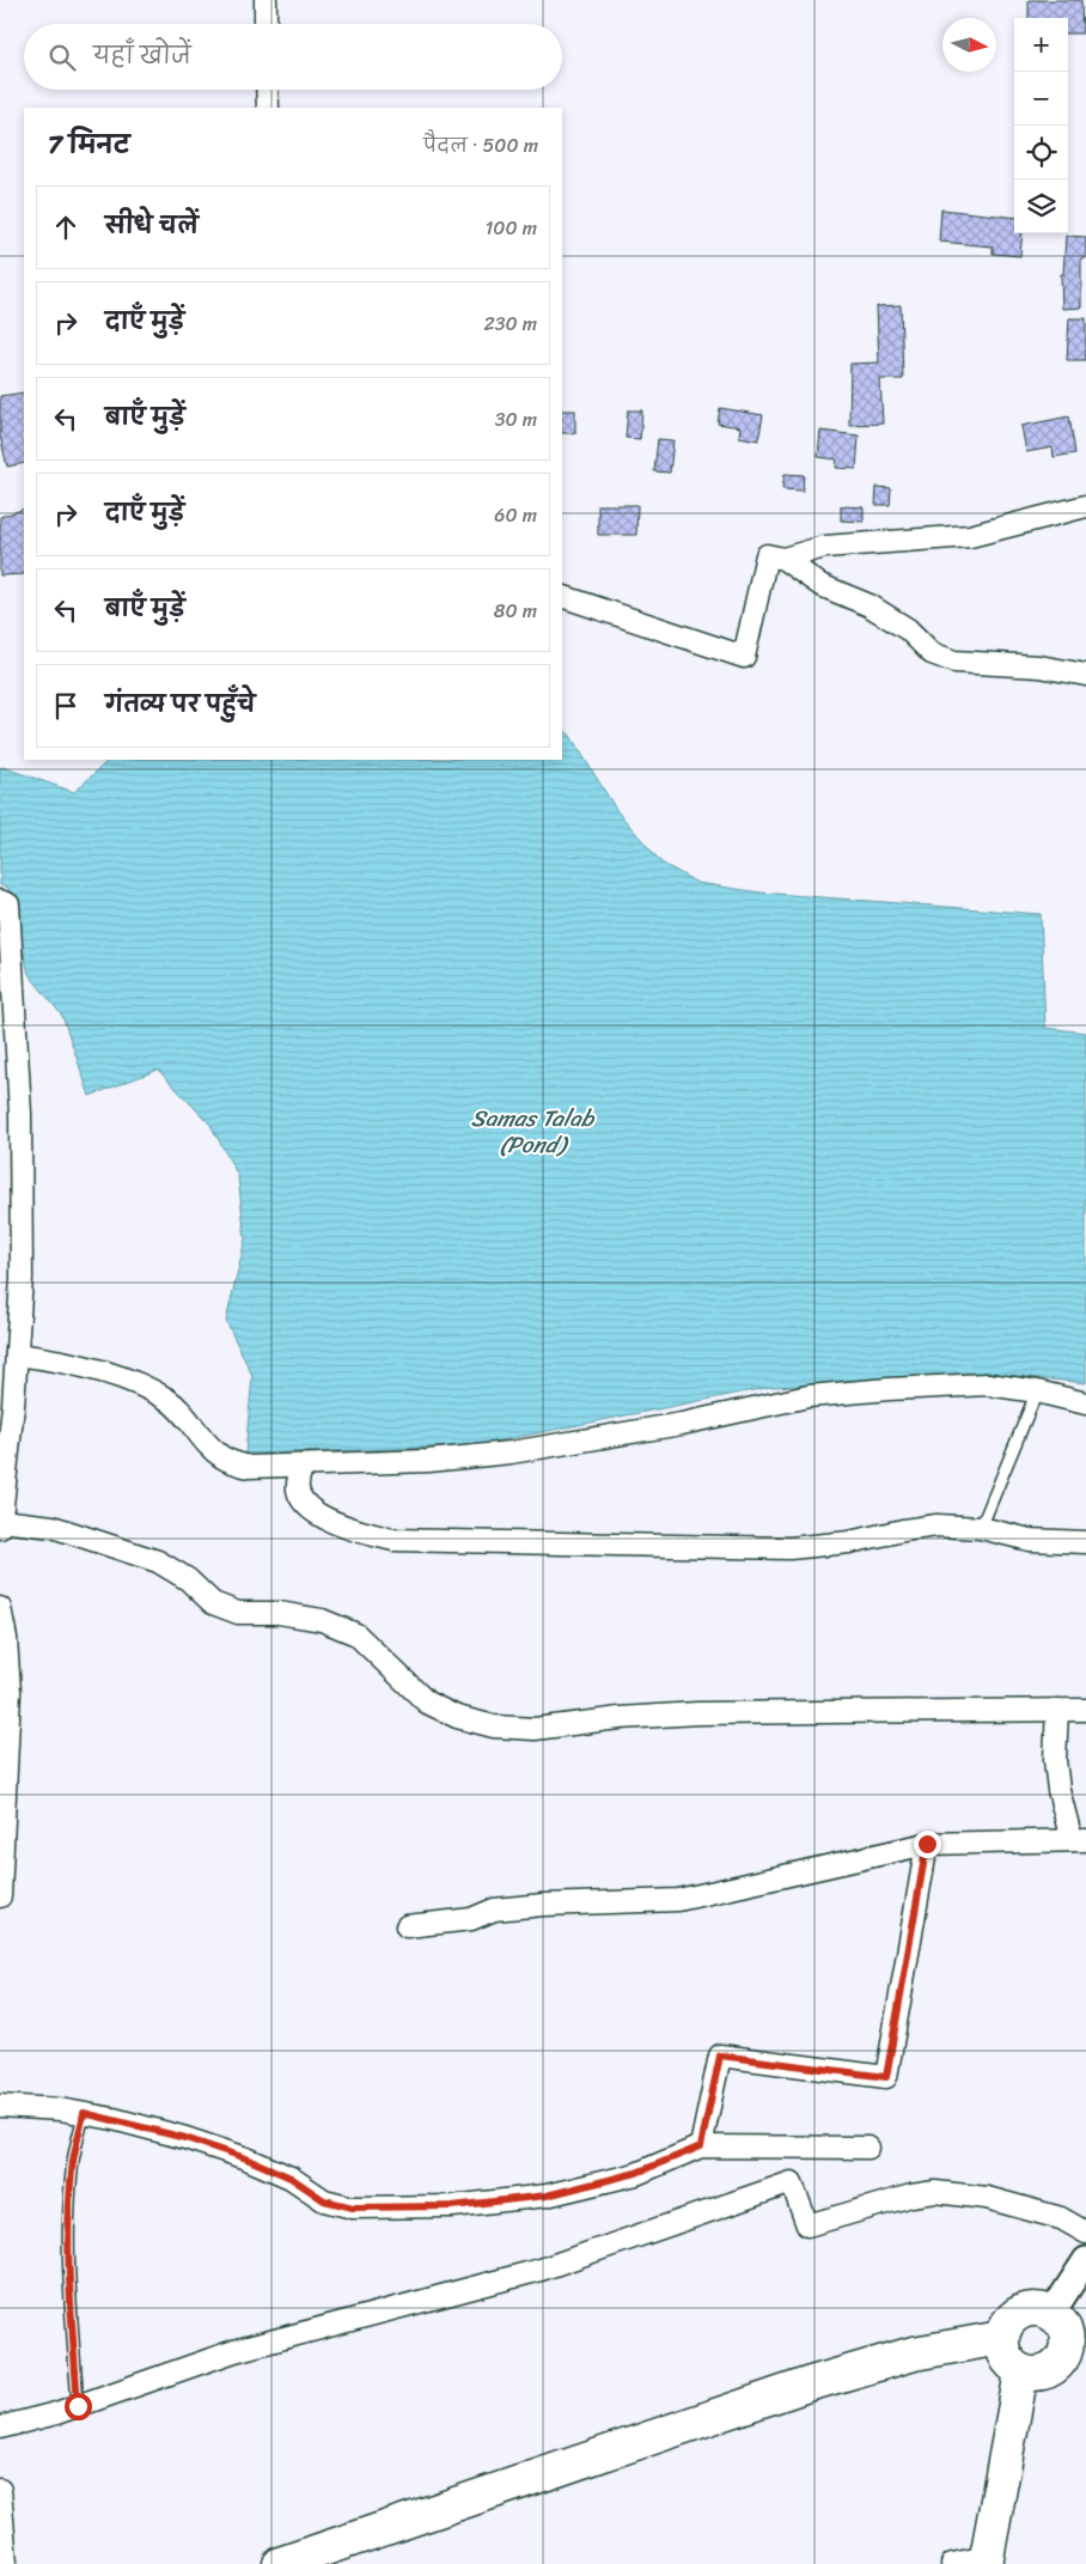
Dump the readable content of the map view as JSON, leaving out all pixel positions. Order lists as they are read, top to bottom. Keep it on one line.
{"water":["Samas Talab (Pond)"],"north":"right","page":{"map_buttons":["+","−"],"search":"यहाँ खोजें","heading":["7 मिनट","पैदल · 500 m"],"list":[["सीधे चलें","100 m"],["दाएँ मुड़ें","230 m"],["बाएँ मुड़ें","30 m"],["दाएँ मुड़ें","60 m"],["बाएँ मुड़ें","80 m"],"गंतव्य पर पहुँचे"]}}
